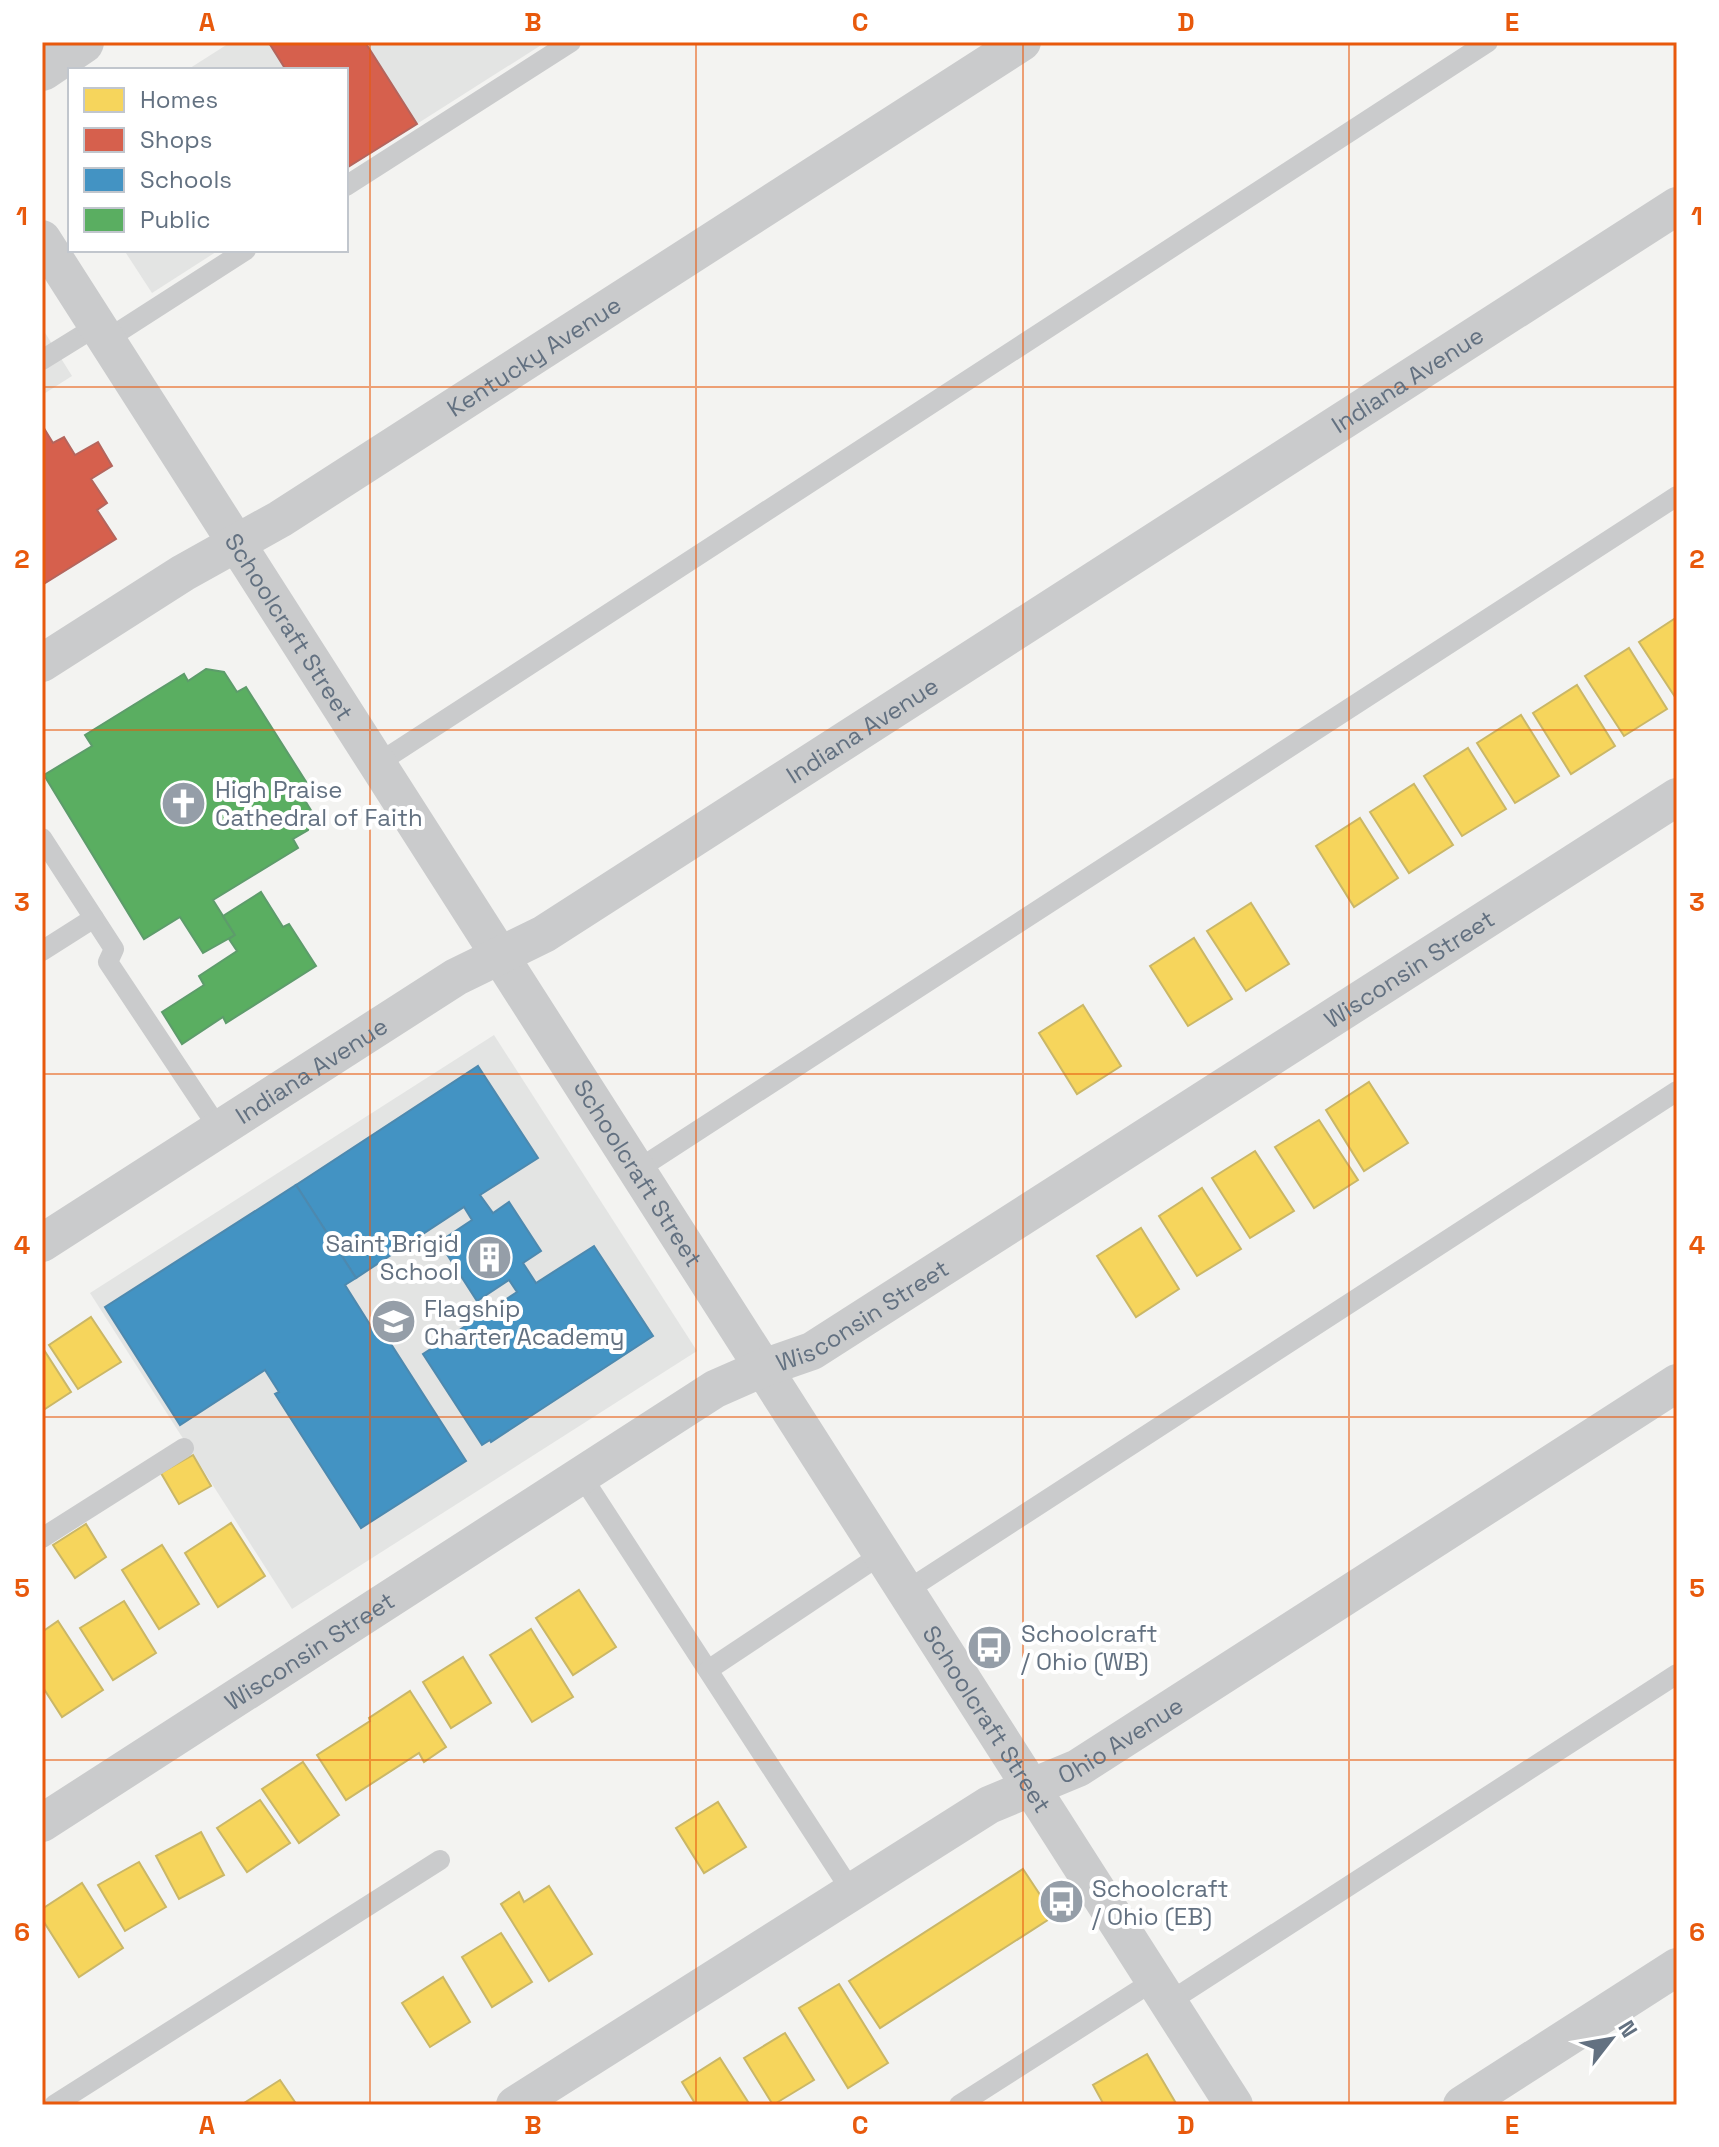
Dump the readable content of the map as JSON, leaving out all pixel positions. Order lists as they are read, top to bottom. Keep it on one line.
{"streets":{"street":["Kentucky Avenue","Indiana Avenue","Schoolcraft Street","Wisconsin Street","Ohio Avenue"]},"crossings":[["Kentucky Avenue","Schoolcraft Street"],["Indiana Avenue","Schoolcraft Street"],["Schoolcraft Street","Wisconsin Street"],["Schoolcraft Street","Ohio Avenue"]],"places":{"church":["High Praise Cathedral of Faith"],"building":["Saint Brigid School"],"school or university":["Flagship Charter Academy"],"bus stop":["Schoolcraft / Ohio (WB)","Schoolcraft / Ohio (EB)"]},"legend":["Homes","Shops","Schools","Public"],"north":"top right","grid":{"columns":["A","B","C","D","E"],"rows":["1","2","3","4","5","6"]}}
